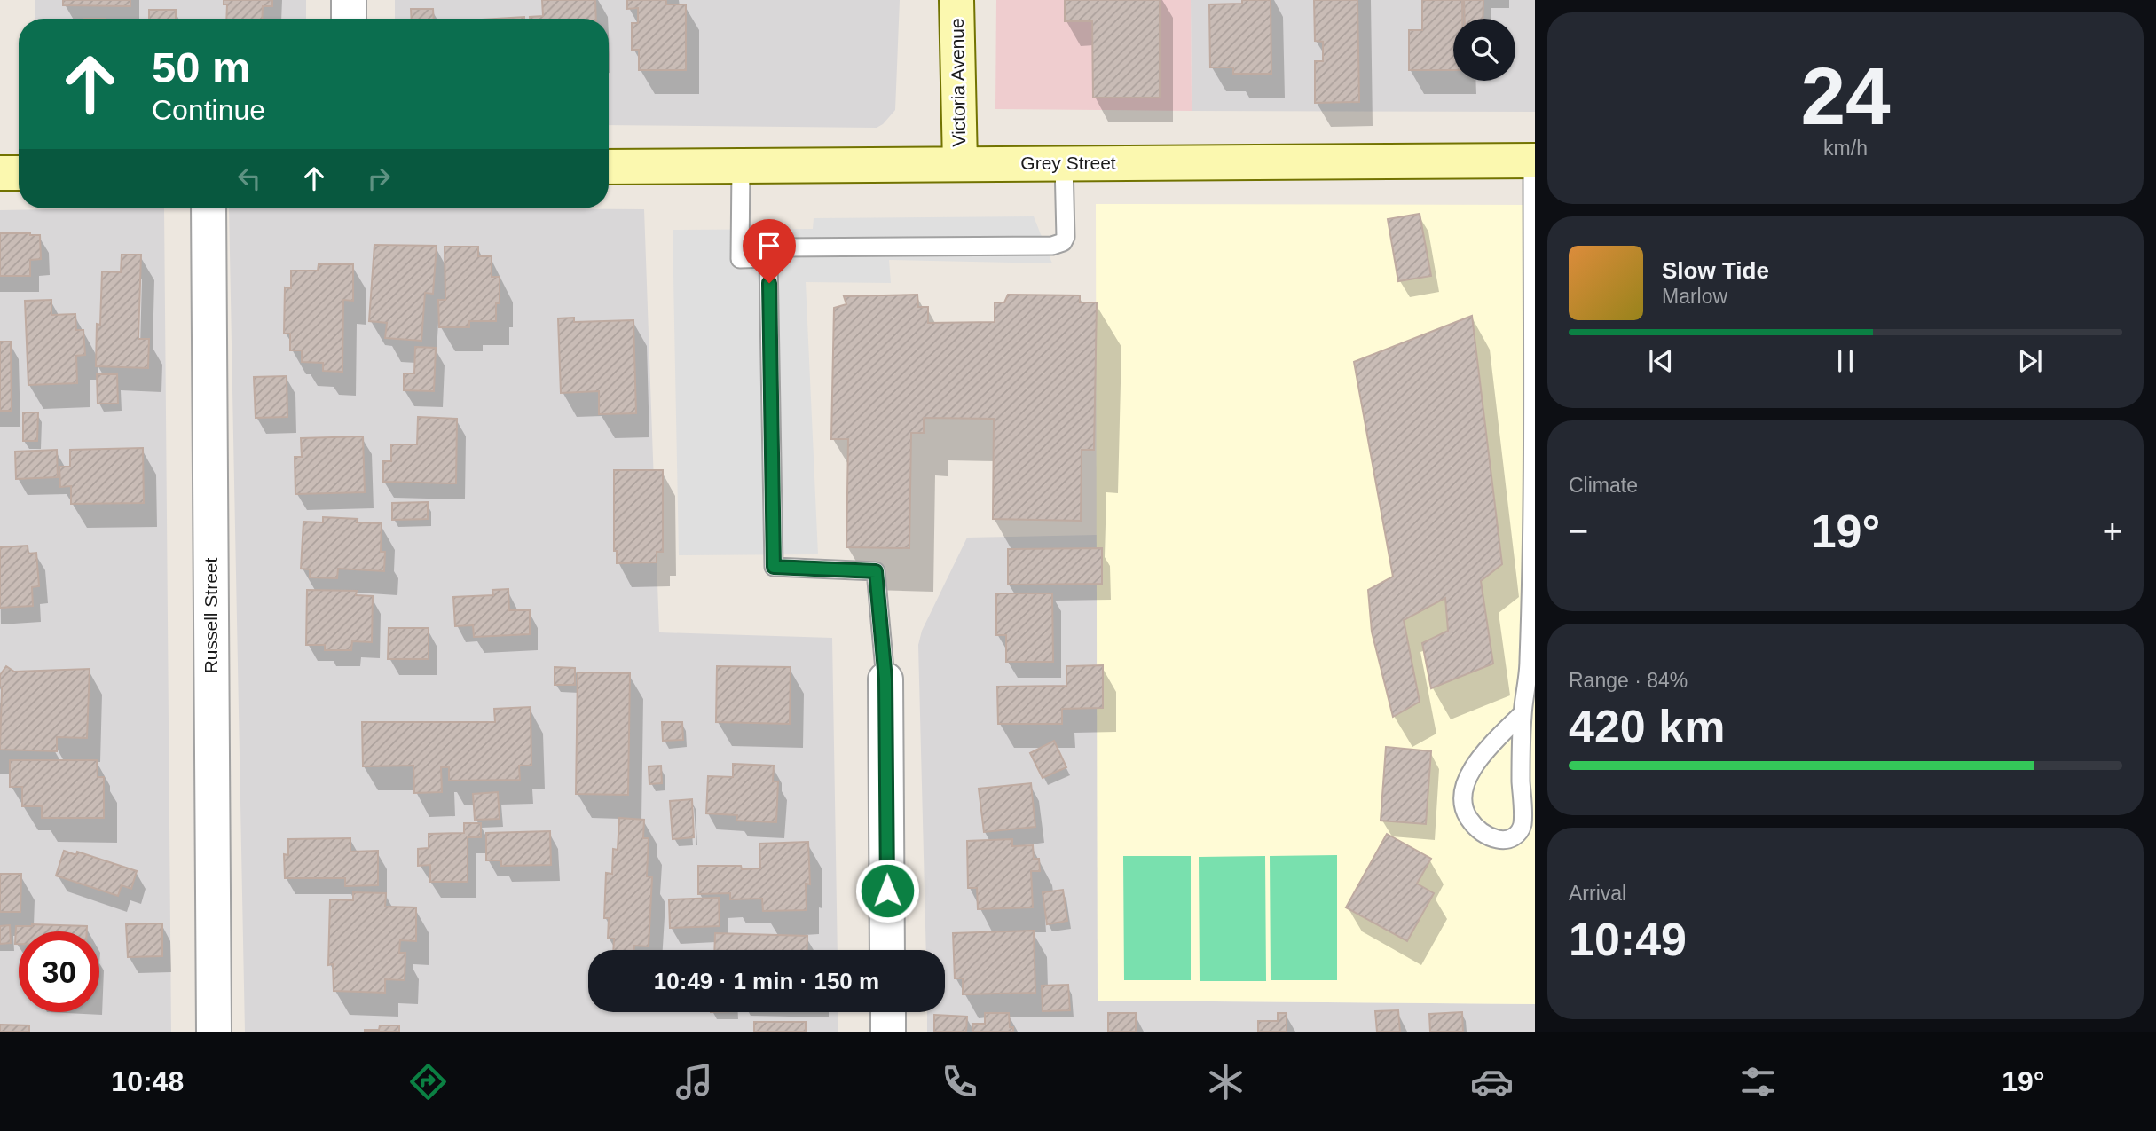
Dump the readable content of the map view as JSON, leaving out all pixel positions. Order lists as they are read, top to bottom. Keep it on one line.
{"streets":{"street":["Victoria Avenue","Grey Street","Russell Street"]},"crossings":[["Victoria Avenue","Grey Street"]],"page":{"tile":[["24","km/h"],"Climate",["Range · 84%","420 km"],["Arrival","10:49"]],"turn":["50 m","Continue"],"song":["Slow Tide","Marlow"],"heat":["−","19°","+"],"limit":"30","trip":"10:49 · 1 min · 150 m","tabs":["10:48","19°"]}}
